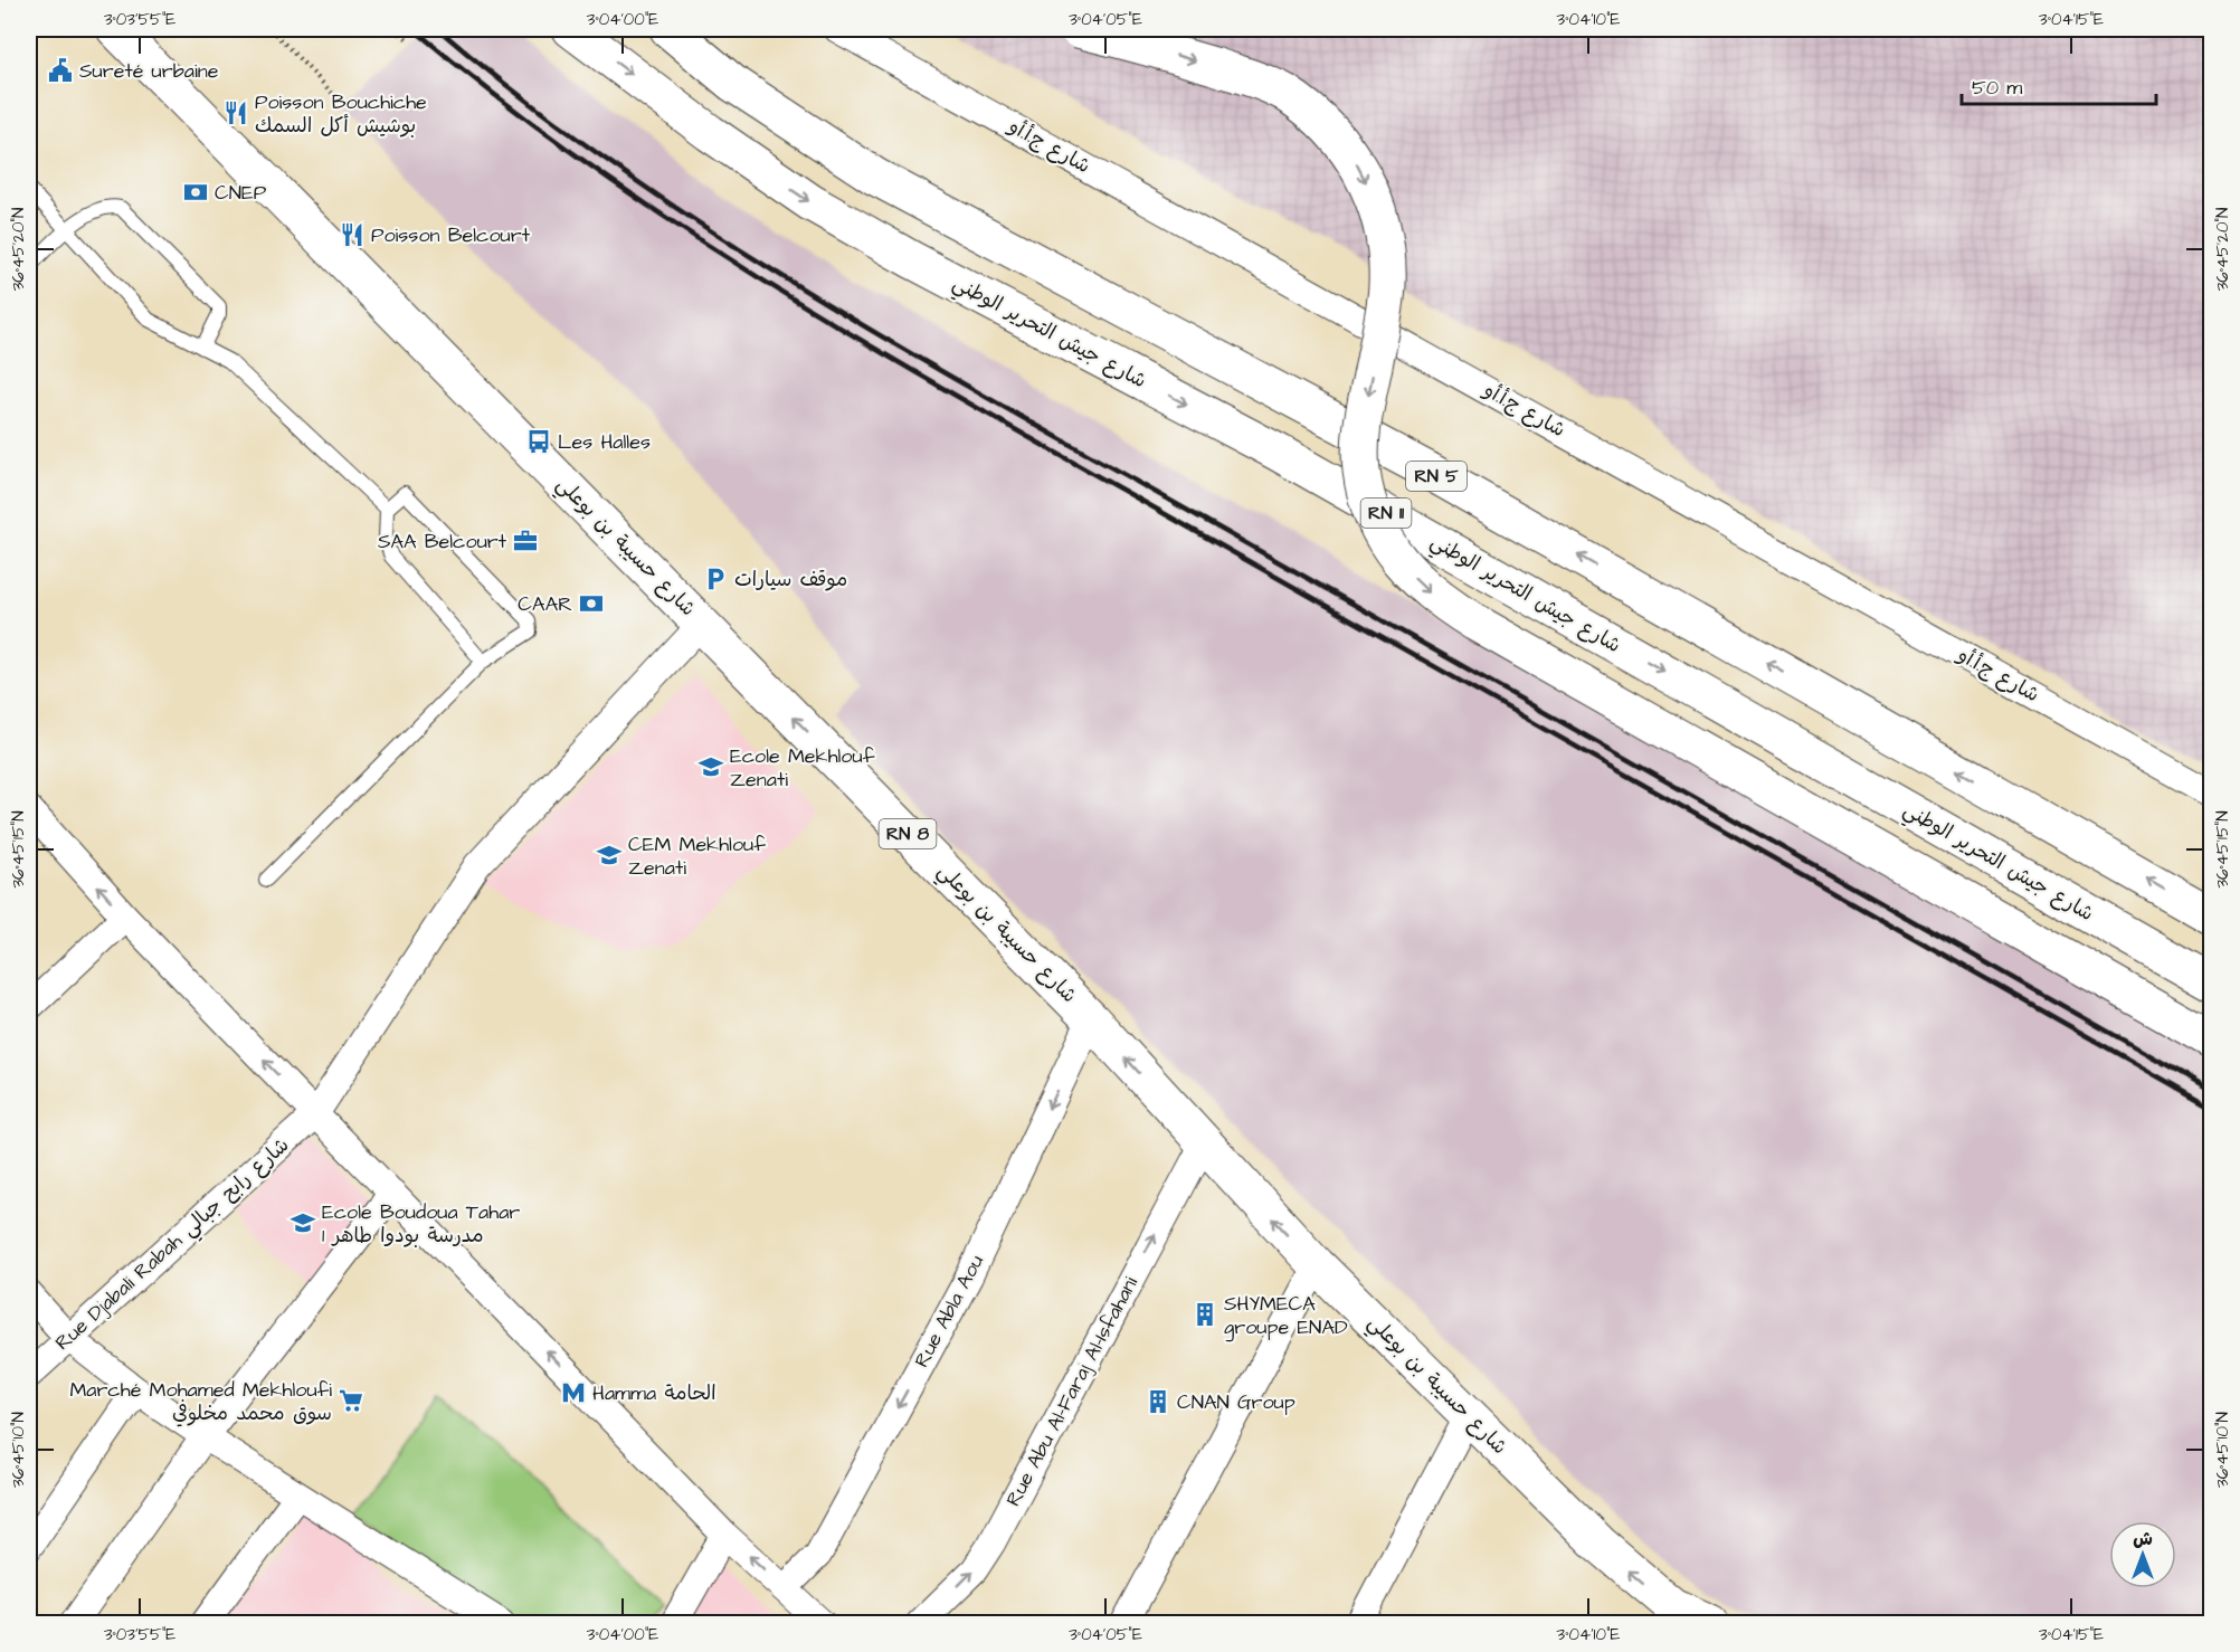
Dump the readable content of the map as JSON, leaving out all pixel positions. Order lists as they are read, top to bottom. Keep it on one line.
{"streets":{"main road":["شارع جيش التحرير الوطني","RN 5","RN 11","شارع حسيبة بن بوعلي","RN 8"],"street":["شارع ج.أ.أو","Rue Djabali Rabah شارع رابح جبالي","Rue Abla Aou","Rue Abu Al-Faraj Al-Isfahani"]},"crossings":[["شارع حسيبة بن بوعلي","Rue Djabali Rabah شارع رابح جبالي"],["شارع حسيبة بن بوعلي","Rue Abla Aou"],["شارع حسيبة بن بوعلي","Rue Abu Al-Faraj Al-Isfahani"]],"one_way":["شارع حسيبة بن بوعلي","Rue Abla Aou"],"places":{"public building":["Sureté urbaine"],"restaurant":["Poisson Bouchiche بوشيش أكل السمك","Poisson Belcourt"],"bank":["CNEP","CAAR"],"bus stop":["Les Halles"],"office":["SAA Belcourt"],"parking":["موقف سيارات"],"school or university":["Ecole Mekhlouf Zenati","CEM Mekhlouf Zenati","Ecole Boudoua Tahar 1 مدرسة بودوا طاهر"],"building":["SHYMECA groupe ENAD","CNAN Group"],"metro station":["Hamma الحامة"],"supermarket":["Marché Mohamed Mekhloufi سوق محمد مخلوفي"]},"scale_bar":"50 m","north":"top","coordinates":["3°03'55\"E","3°04'00\"E","3°04'05\"E","3°04'10\"E","3°04'15\"E","36°45'20\"N","36°45'15\"N","36°45'10\"N"]}
